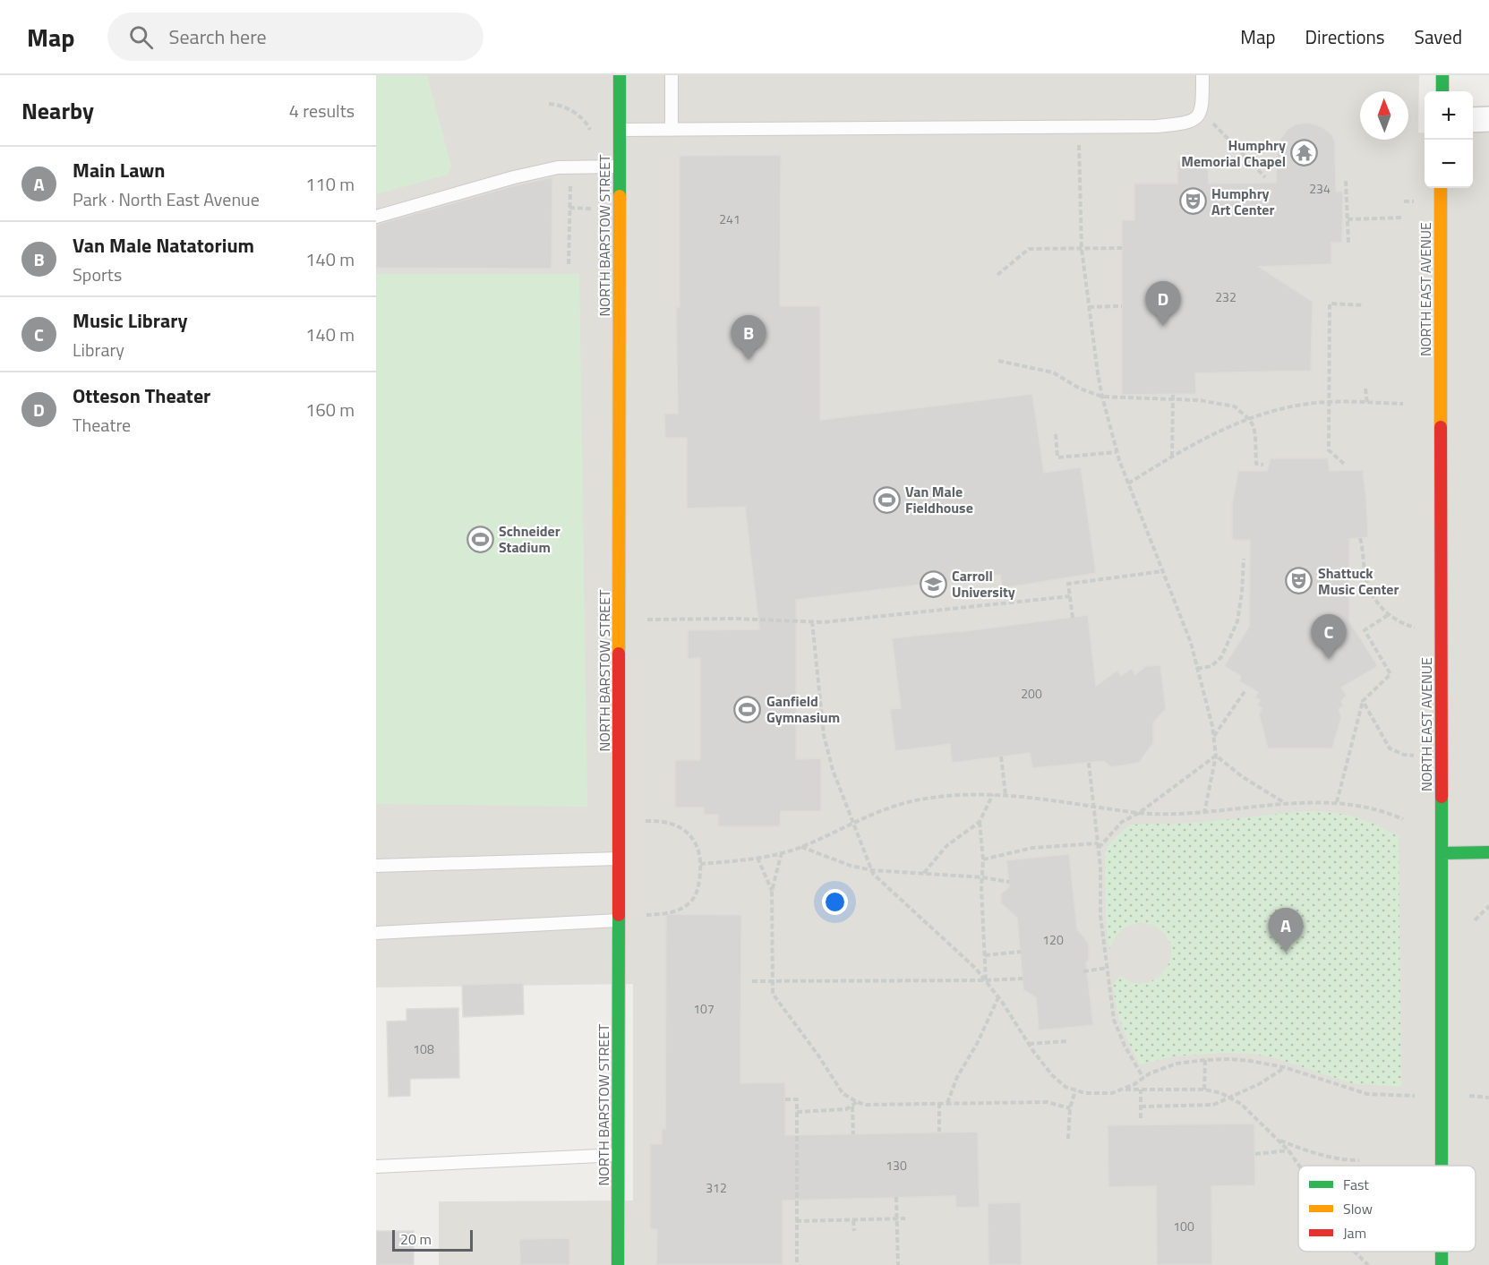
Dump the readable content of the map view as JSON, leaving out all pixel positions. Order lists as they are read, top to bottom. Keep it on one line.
{"streets":{"street":["NORTH BARSTOW STREET","NORTH EAST AVENUE"]},"places":{"temple":["Humphry Memorial Chapel"],"theatre":["Humphry Art Center","Shattuck Music Center"],"sports":["Van Male Fieldhouse","Schneider Stadium","Ganfield Gymnasium"],"school or university":["Carroll University"]},"house_numbers":["234","241","232","200","120","107","108","130","312","100"],"legend":["Fast","Slow","Jam"],"scale_bar":"20 m","north":"top","page":{"header":"Map","search":"Search here","nav":["Map","Directions","Saved"],"heading":["Nearby","4 results"],"map_buttons":["+","−"],"list":[{"mark":"A","name":"Main Lawn","note":"Park · North East Avenue","value":"110 m"},{"mark":"B","name":"Van Male Natatorium","note":"Sports","value":"140 m"},{"mark":"C","name":"Music Library","note":"Library","value":"140 m"},{"mark":"D","name":"Otteson Theater","note":"Theatre","value":"160 m"}],"pins":["D","B","C","A"],"scale":"20 m"}}
